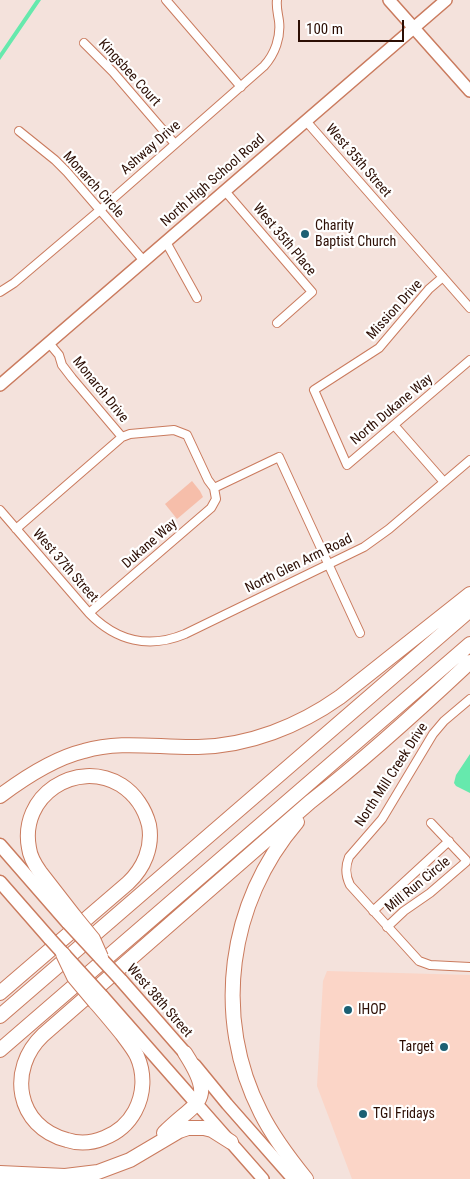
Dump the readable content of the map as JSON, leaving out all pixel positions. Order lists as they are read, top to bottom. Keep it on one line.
{"streets":{"main road":["West 38th Street"],"street":["Kingsbee Court","Ashway Drive","West 35th Street","North High School Road","Monarch Circle","West 35th Place","Mission Drive","Monarch Drive","North Dukane Way","Dukane Way","North Glen Arm Road","West 37th Street","North Mill Creek Drive","Mill Run Circle"]},"crossings":[["Kingsbee Court","Ashway Drive"],["Ashway Drive","Monarch Circle"],["West 35th Street","North High School Road"],["West 35th Street","Mission Drive"],["North High School Road","Monarch Circle"],["North High School Road","West 35th Place"],["North High School Road","Monarch Drive"],["Mission Drive","North Dukane Way"],["Monarch Drive","Dukane Way"],["Dukane Way","West 37th Street"],["North Glen Arm Road","West 37th Street"],["North Mill Creek Drive","Mill Run Circle"]],"places":["Charity Baptist Church","IHOP","Target","TGI Fridays"],"scale_bar":"100 m"}
